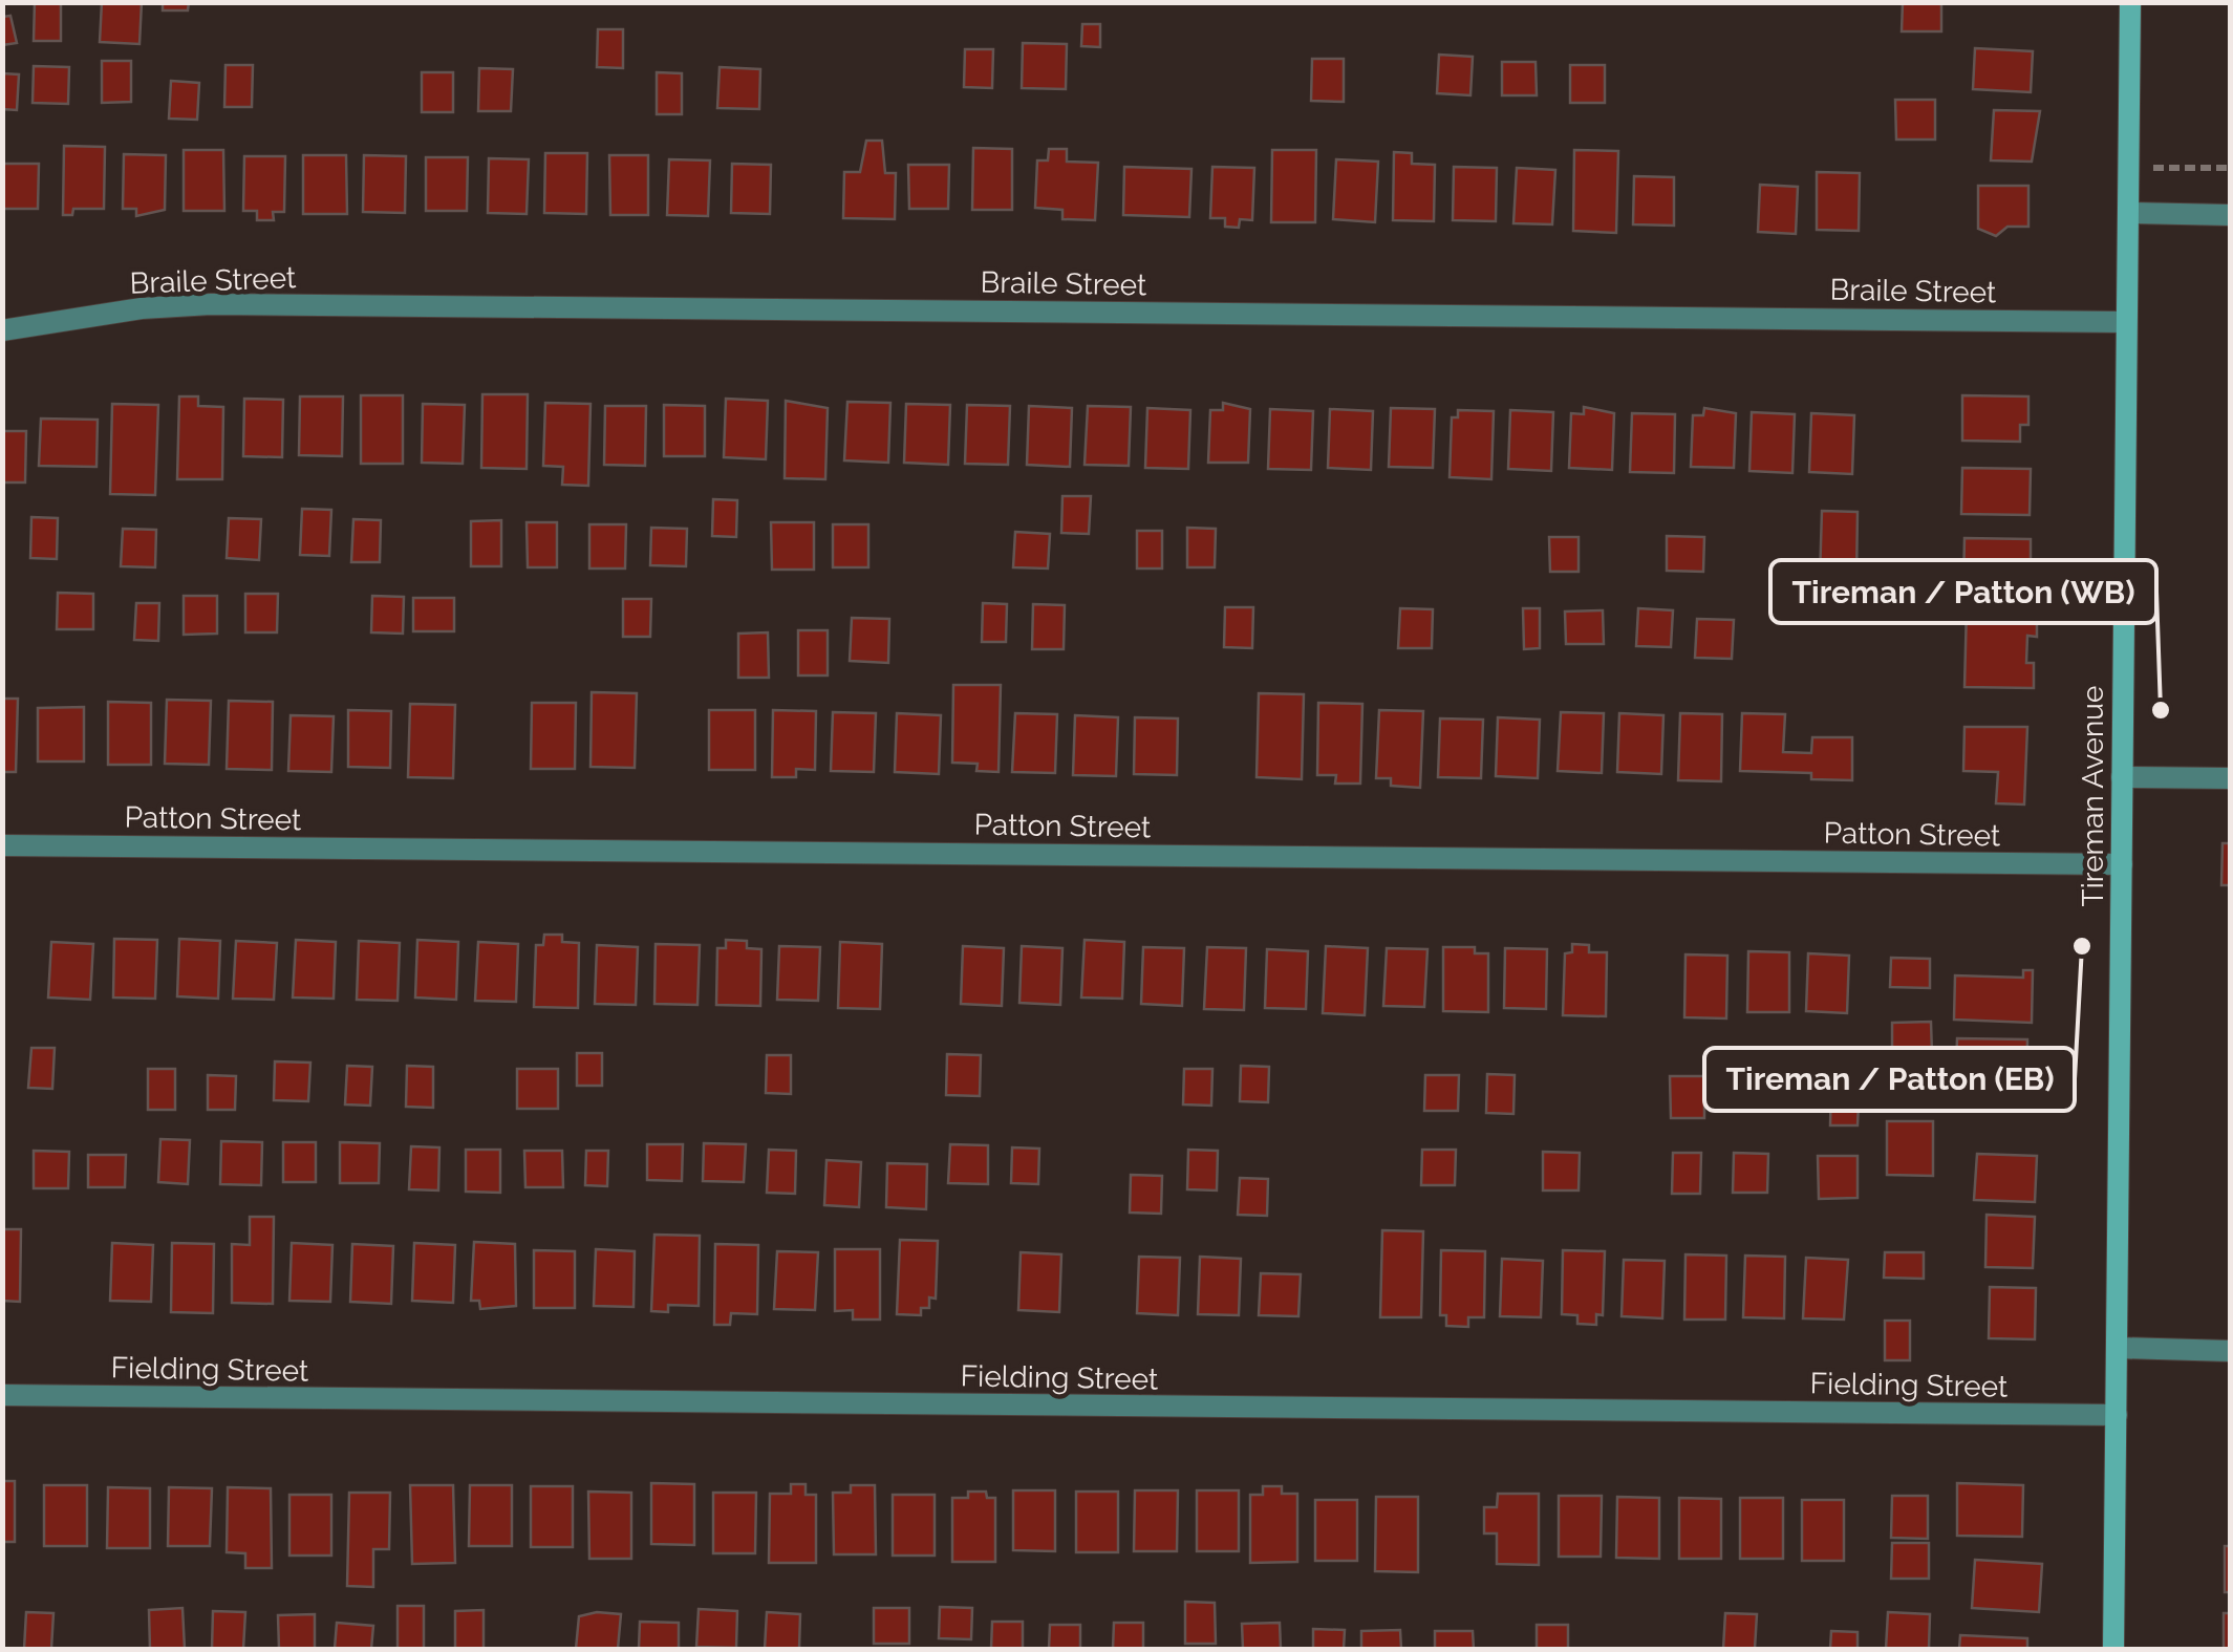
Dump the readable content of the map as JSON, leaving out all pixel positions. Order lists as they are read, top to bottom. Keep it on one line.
{"streets":{"street":["Braile Street","Tireman Avenue","Patton Street","Fielding Street"]},"crossings":[["Braile Street","Tireman Avenue"],["Tireman Avenue","Patton Street"],["Tireman Avenue","Fielding Street"]],"places":["Tireman / Patton (WB)","Tireman / Patton (EB)"]}
